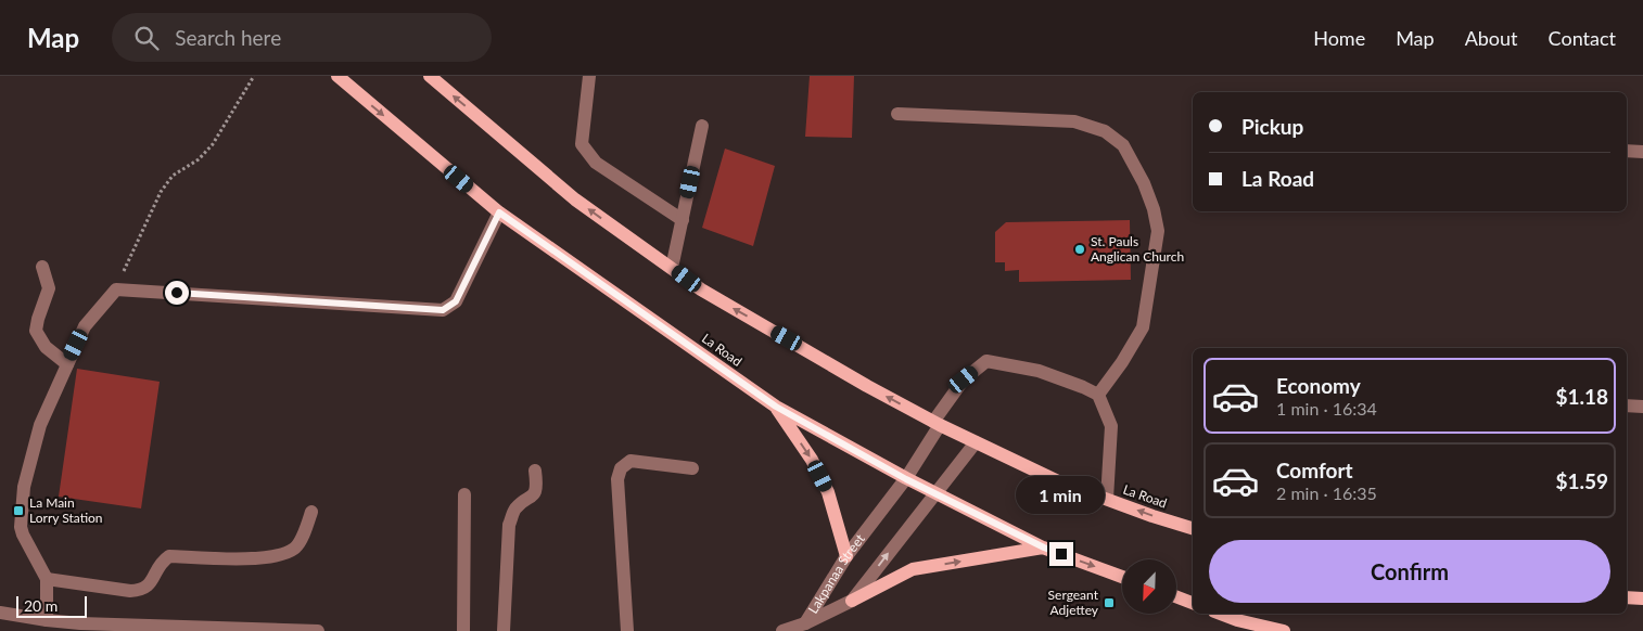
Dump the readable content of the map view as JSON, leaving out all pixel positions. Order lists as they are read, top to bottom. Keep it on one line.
{"streets":{"main road":["La Road"],"street":["Lakpanaa Street"]},"crossings":[["La Road","Lakpanaa Street"]],"places":{"other":["St. Pauls Anglican Church"],"transit":["La Main Lorry Station","Sergeant Adjettey"]},"scale_bar":"20 m","north":"bottom left","page":{"header":"Map","search":"Search here","nav":["Home","Map","About","Contact"],"banner":["Pickup","La Road"],"list":[{"name":"Economy","note":"1 min · 16:34","value":"$1.18"},{"name":"Comfort","note":"2 min · 16:35","value":"$1.59"}],"bubble":"1 min","buttons":"Confirm","scale":"20 m"}}
